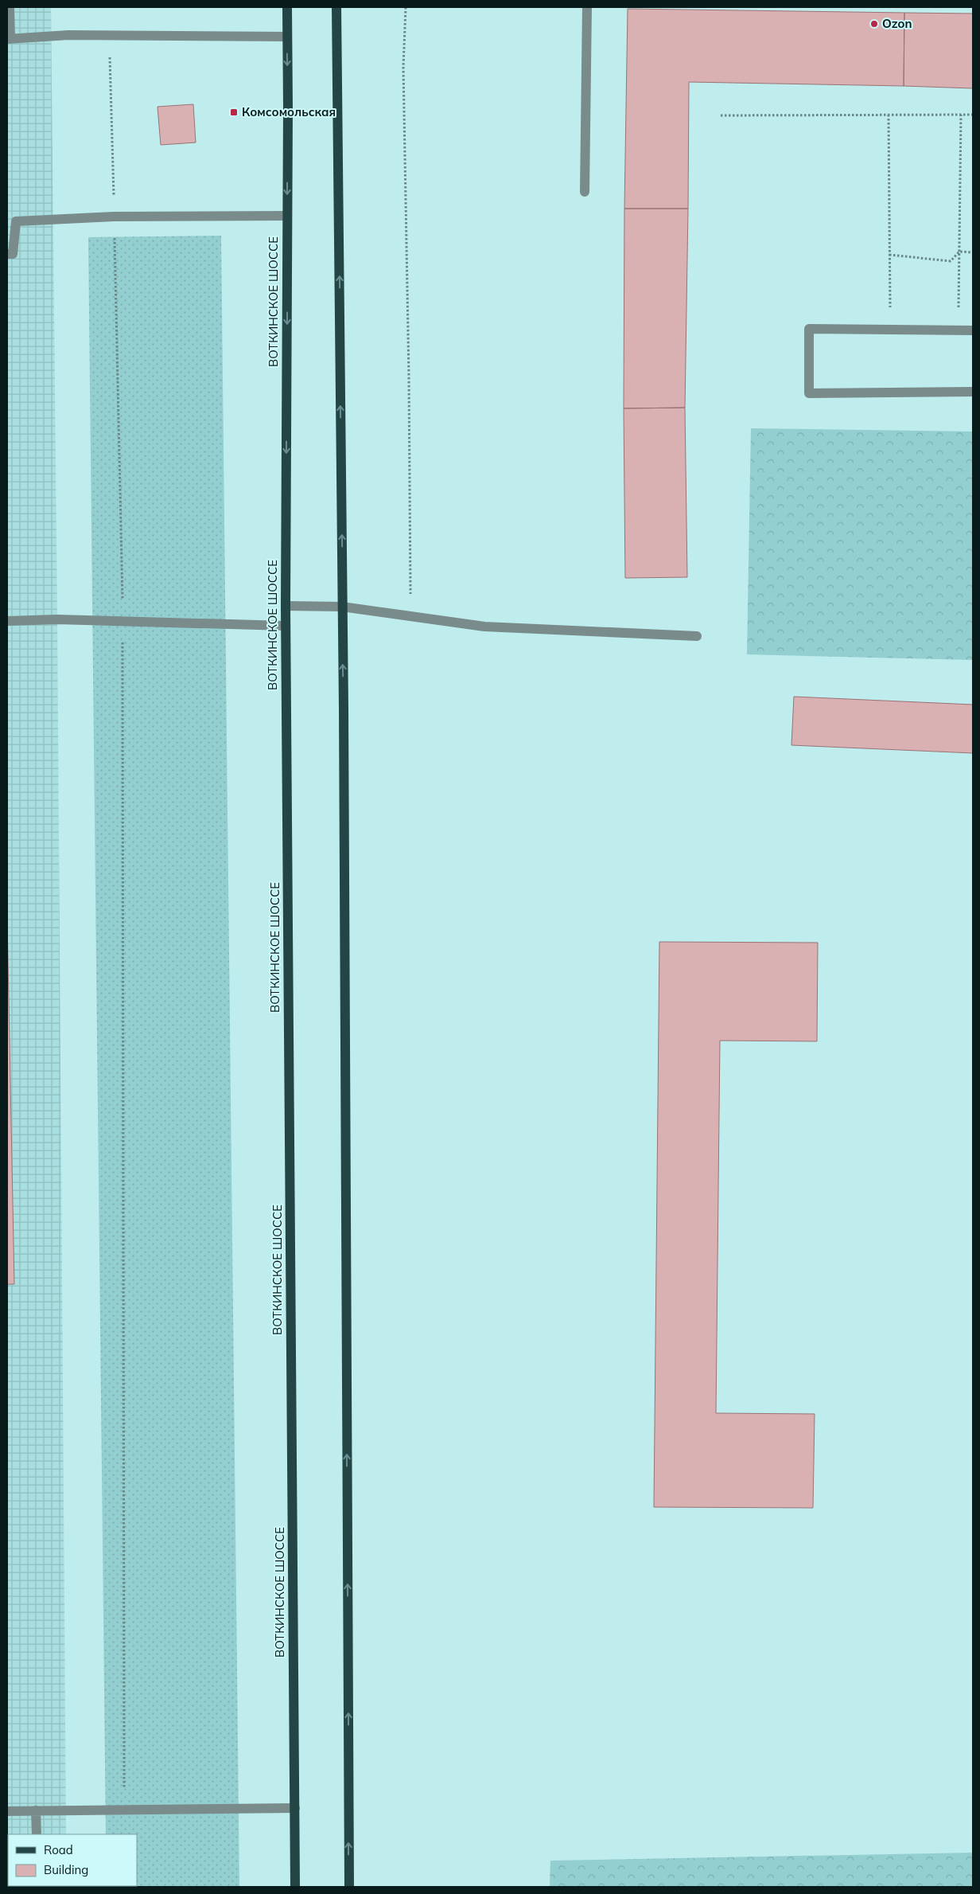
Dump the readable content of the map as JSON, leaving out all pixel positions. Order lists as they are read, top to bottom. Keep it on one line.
{"streets":{"main road":["ВОТКИНСКОЕ ШОССЕ"]},"places":{"other":["Ozon"],"transit":["Комсомольская"]},"legend":["Road","Building"]}
